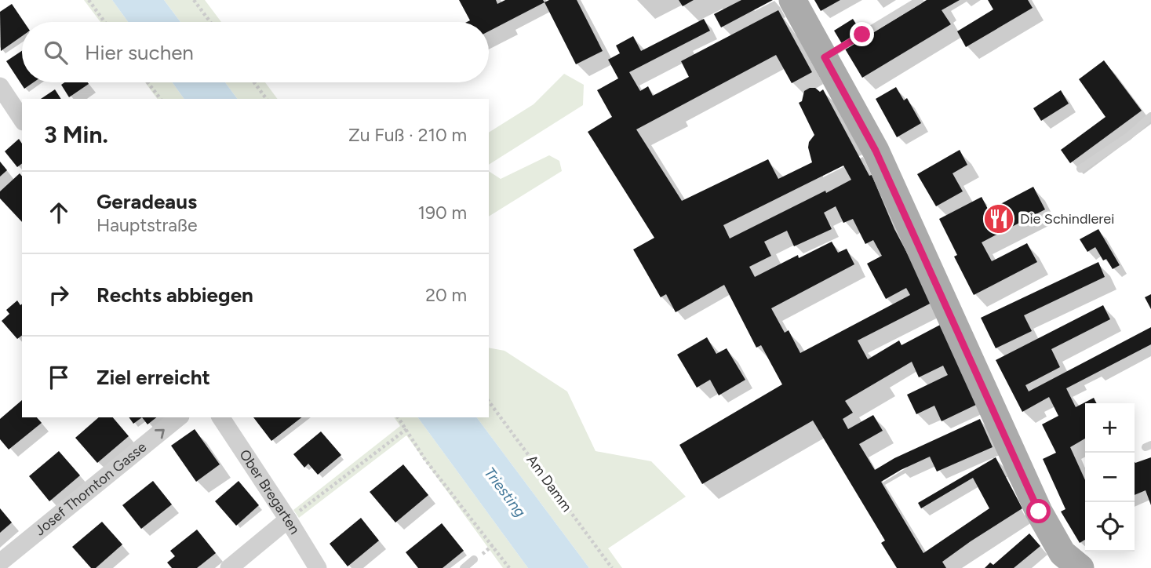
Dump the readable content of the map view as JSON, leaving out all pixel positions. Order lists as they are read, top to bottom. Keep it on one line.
{"streets":{"street":["Josef Thornton Gasse","Ober Bregarten"],"path":["Am Damm"]},"one_way":["Josef Thornton Gasse"],"water":["Triesting"],"places":{"restaurant":["Die Schindlerei"]},"page":{"search":"Hier suchen","heading":["3 Min.","Zu Fuß · 210 m"],"list":[["Geradeaus","Hauptstraße","190 m"],["Rechts abbiegen","20 m"],"Ziel erreicht"],"map_buttons":["+","−"]}}
